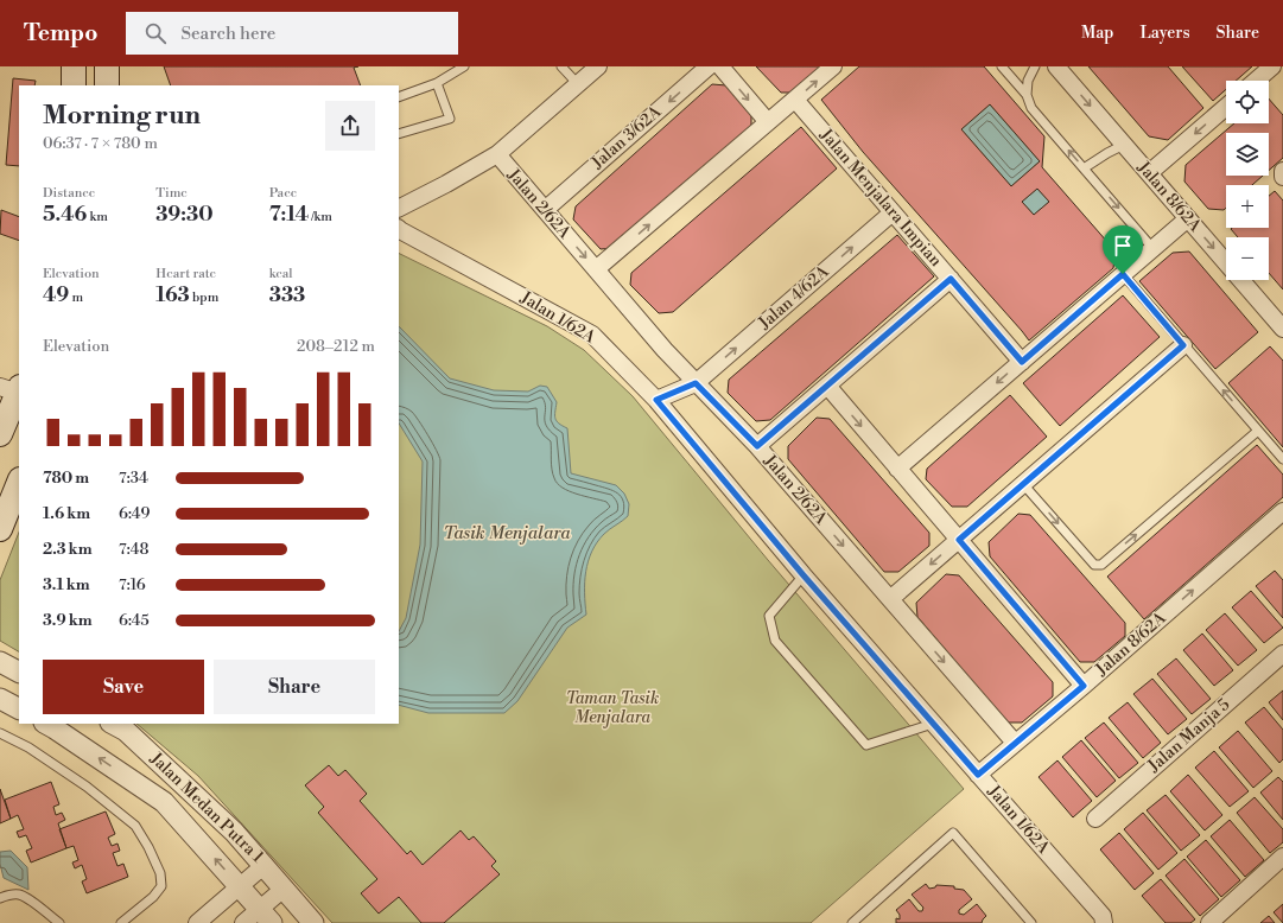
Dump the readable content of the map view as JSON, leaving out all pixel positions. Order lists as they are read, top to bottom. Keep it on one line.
{"streets":{"street":["Jalan 3/62A","Jalan 8/62A","Jalan Menjalara Impian","Jalan 2/62A","Jalan 4/62A","Jalan 1/62A","Jalan Manja 5","Jalan Medan Putra 1"]},"crossings":[["Jalan 3/62A","Jalan 2/62A"],["Jalan 8/62A","Jalan 2/62A"],["Jalan 8/62A","Jalan 1/62A"],["Jalan Menjalara Impian","Jalan 4/62A"],["Jalan 2/62A","Jalan 4/62A"],["Jalan 4/62A","Jalan 1/62A"]],"water":["Tasik Menjalara"],"parks":["Taman Tasik Menjalara"],"page":{"header":"Tempo","search":"Search here","nav":["Map","Layers","Share"],"map_buttons":["+","−"],"heading":["Morning run","06:37 · 7 × 780 m"],"stats":[["Distance","5.46 km"],["Time","39:30"],["Pace","7:14 /km"],["Elevation","49 m"],["Heart rate","163 bpm"],["kcal","333"]],"chart":["Elevation","208–212 m"],"list":[{"name":"780 m","note":"7:34"},{"name":"1.6 km","note":"6:49"},{"name":"2.3 km","note":"7:48"},{"name":"3.1 km","note":"7:16"},{"name":"3.9 km","note":"6:45"}],"buttons":["Save","Share"]}}
